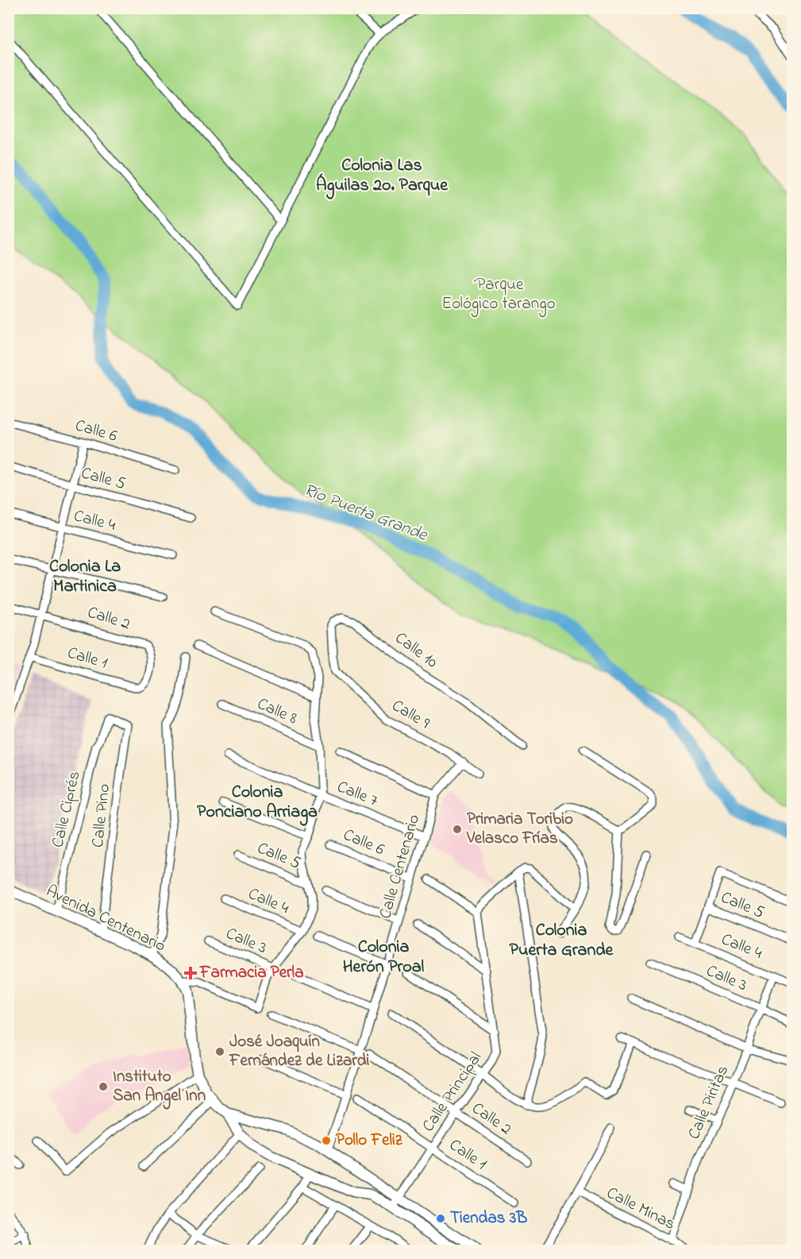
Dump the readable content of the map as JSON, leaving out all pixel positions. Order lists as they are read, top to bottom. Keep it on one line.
{"streets":{"main road":["Avenida Centenario"],"street":["Calle 6","Calle 5","Calle 4","Calle 2","Calle 10","Calle 1","Calle 8","Calle 9","Calle 7","Calle Ciprés","Calle Pino","Calle Centenario","Calle 3","Calle Principal","Calle Piritas","Calle Minas"]},"crossings":[["Calle 6","Calle Centenario"],["Calle 5","Calle 4"],["Calle 4","Calle Piritas"],["Calle 2","Calle 1"],["Calle 2","Calle Principal"],["Calle 10","Calle 9"],["Calle 1","Calle Principal"],["Calle 9","Calle Centenario"],["Calle 7","Calle Centenario"],["Calle Ciprés","Calle Pino"],["Calle Ciprés","Avenida Centenario"],["Calle Pino","Avenida Centenario"],["Calle 3","Calle Piritas"],["Calle Piritas","Calle Minas"]],"districts":["Colonia Las Águilas 2o. Parque","Colonia La Martinica","Colonia Ponciano Arriaga","Colonia Puerta Grande","Colonia Herón Proal"],"water":["Río Puerta Grande"],"parks":["´Parque Eológico tarango"],"places":{"other":["Primaria Toribio Velasco Frías","José Joaquín Fernández de Lizardi","Instituto San Angel Inn","Pollo Feliz","Tiendas 3B"],"health":["Farmacia Perla"]}}
